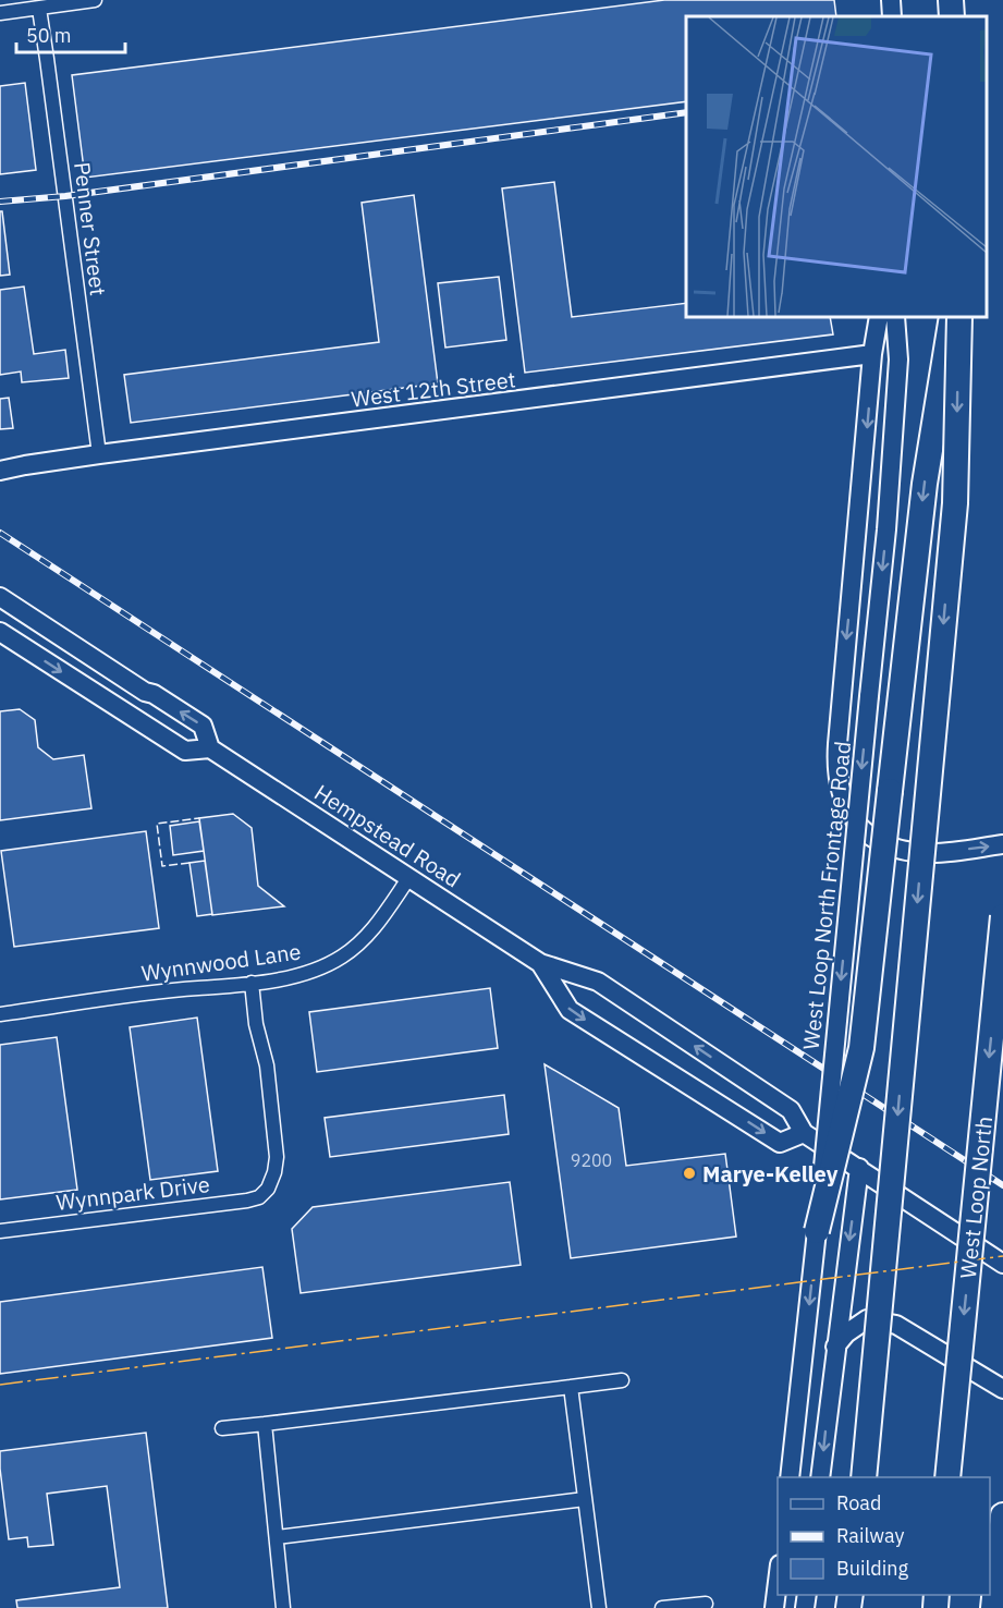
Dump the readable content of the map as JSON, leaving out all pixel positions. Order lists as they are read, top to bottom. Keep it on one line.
{"streets":{"highway":["West Loop North"],"main road":["West 12th Street","Hempstead Road","West Loop North Frontage Road"],"street":["Penner Street","Wynnwood Lane","Wynnpark Drive"]},"crossings":[["Penner Street","West 12th Street"],["Hempstead Road","Wynnwood Lane"],["Wynnwood Lane","Wynnpark Drive"]],"one_way":["West Loop North Frontage Road"],"places":["Marye-Kelley"],"house_numbers":["9200"],"legend":["Road","Railway","Building"],"scale_bar":"50 m"}
